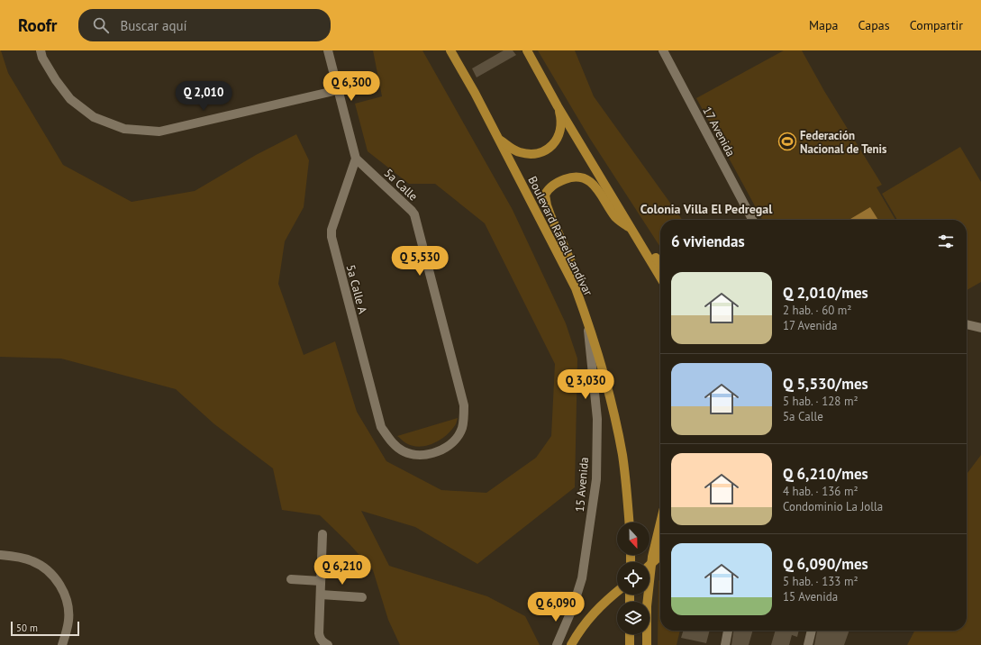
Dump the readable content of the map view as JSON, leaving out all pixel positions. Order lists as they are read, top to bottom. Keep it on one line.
{"streets":{"main road":["Boulevard Rafael Landívar"],"street":["17 Avenida","5a Calle","5a Calle A","15 Avenida"]},"crossings":[["5a Calle","5a Calle A"],["Boulevard Rafael Landívar","15 Avenida"]],"districts":["Colonia Villa El Pedregal"],"places":{"sports":["Federación Nacional de Tenis"]},"scale_bar":"50 m","north":"bottom","page":{"header":"Roofr","search":"Buscar aquí","nav":["Mapa","Capas","Compartir"],"price":["Q 6,300","Q 2,010","Q 5,530","Q 3,030","Q 6,210","Q 6,090"],"heading":"6 viviendas","list":[{"name":"Q 2,010/mes","note":"2 hab. · 60 m² · 17 Avenida"},{"name":"Q 5,530/mes","note":"5 hab. · 128 m² · 5a Calle"},{"name":"Q 6,210/mes","note":"4 hab. · 136 m² · Condominio La Jolla"},{"name":"Q 6,090/mes","note":"5 hab. · 133 m² · 15 Avenida"}],"scale":"50 m"}}
